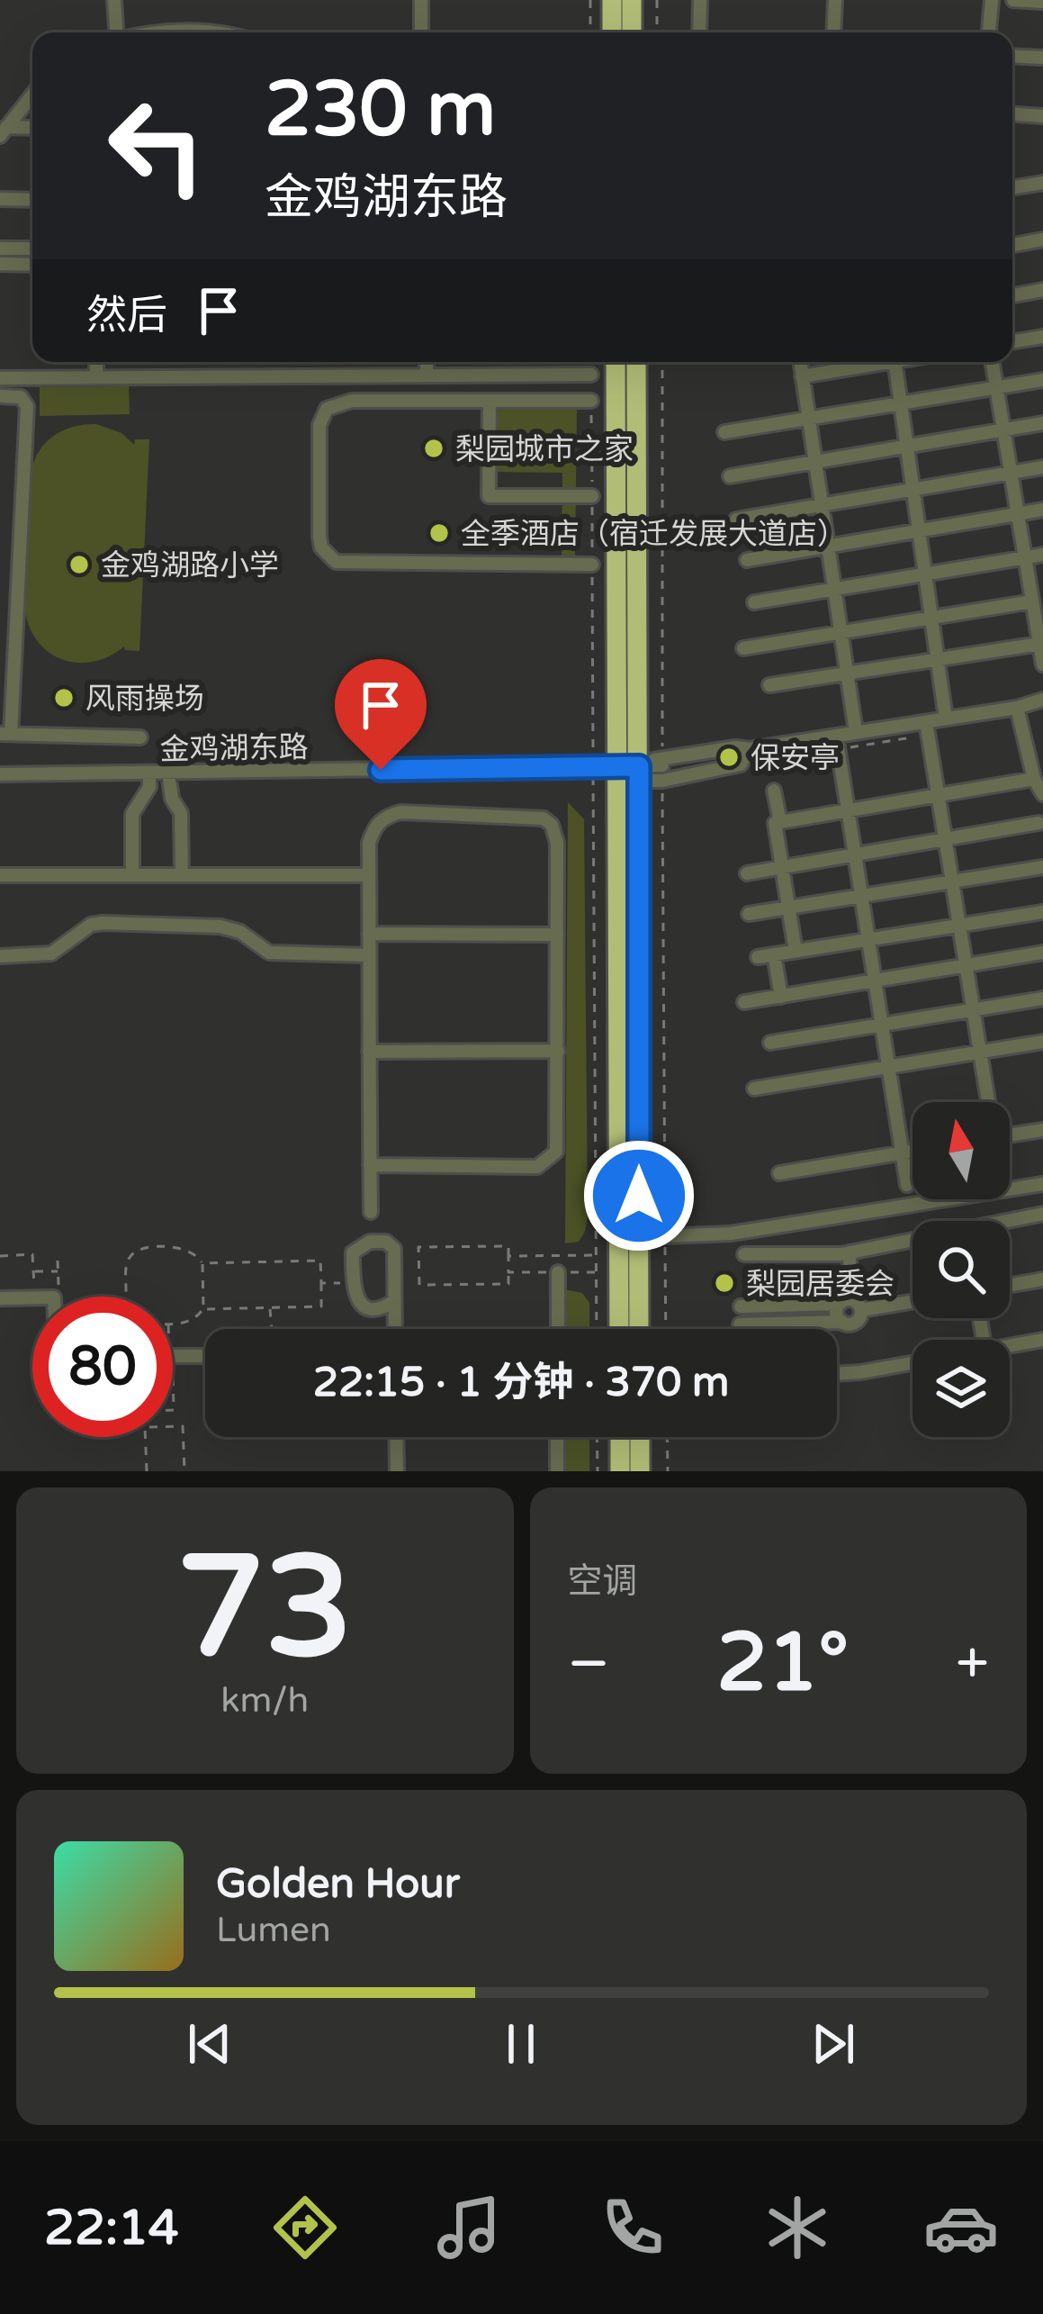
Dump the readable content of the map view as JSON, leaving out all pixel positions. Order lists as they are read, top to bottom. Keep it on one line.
{"streets":{"street":["金鸡湖东路"]},"places":["梨园城市之家","全季酒店（宿迁发展大道店）","金鸡湖路小学","风雨操场","保安亭","梨园居委会"],"north":"top","page":{"turn":["230 m","金鸡湖东路"],"then":"然后","limit":"80","trip":"22:15 · 1 分钟 · 370 m","tile":[["73","km/h"],"空调"],"heat":["−","21°","+"],"song":["Golden Hour","Lumen"],"tabs":"22:14"}}
